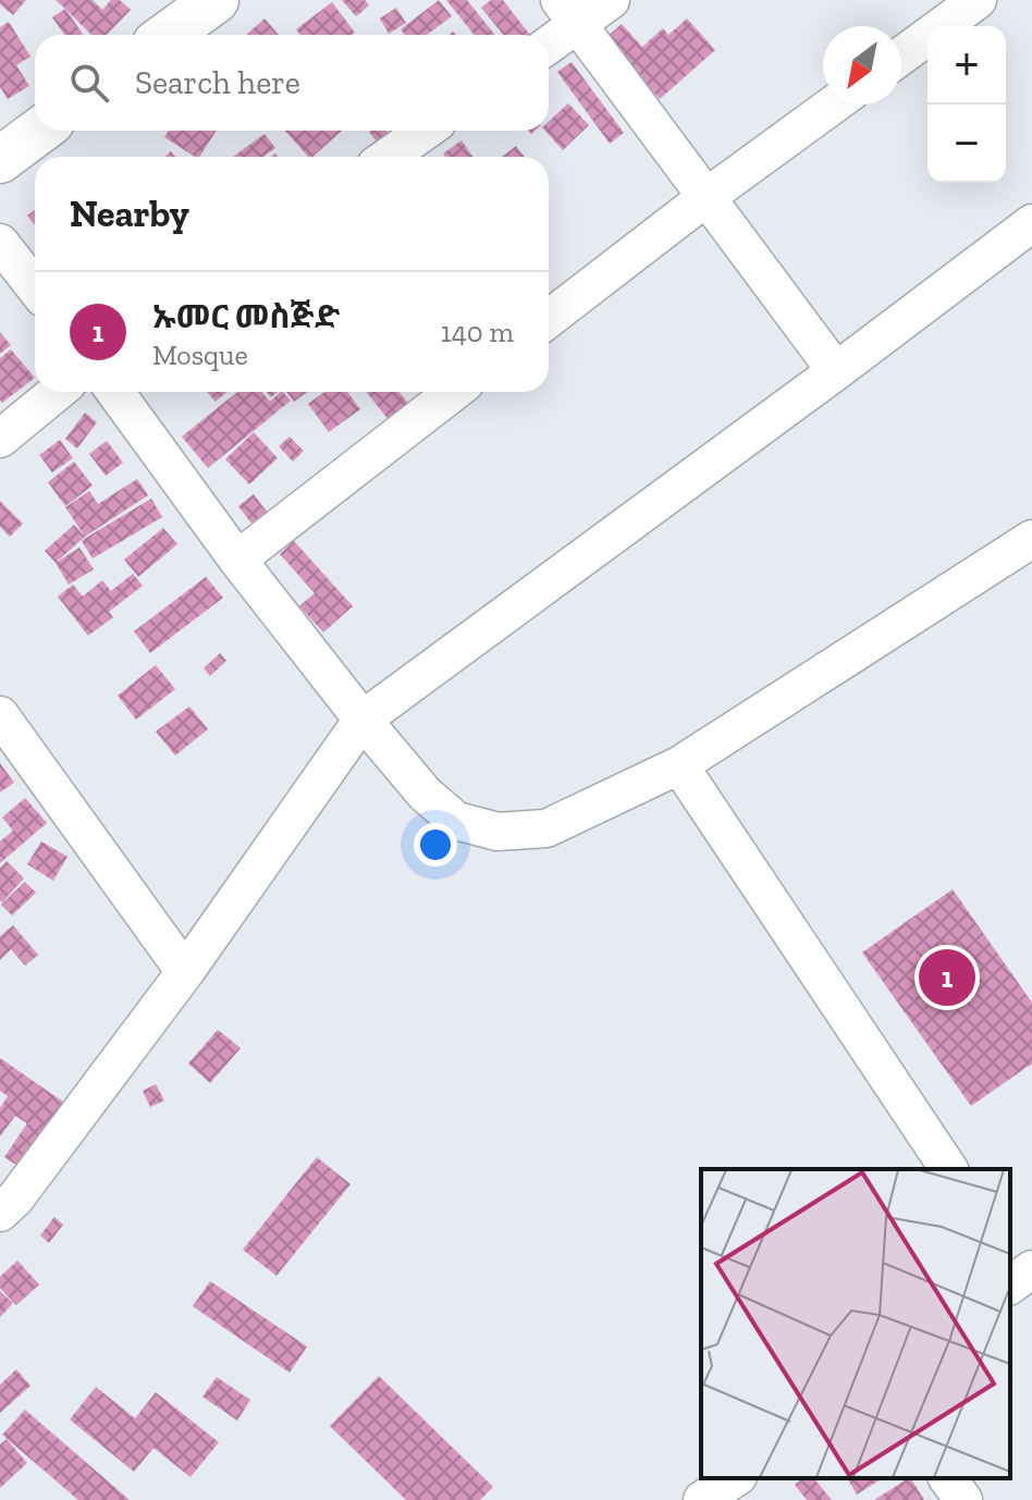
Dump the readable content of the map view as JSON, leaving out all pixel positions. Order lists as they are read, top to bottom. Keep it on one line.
{"north":"bottom left","page":{"map_buttons":["+","−"],"search":"Search here","heading":"Nearby","list":[{"mark":"1","name":"ኡመር መስጅድ","note":"Mosque","value":"140 m"}],"pins":"1"}}
